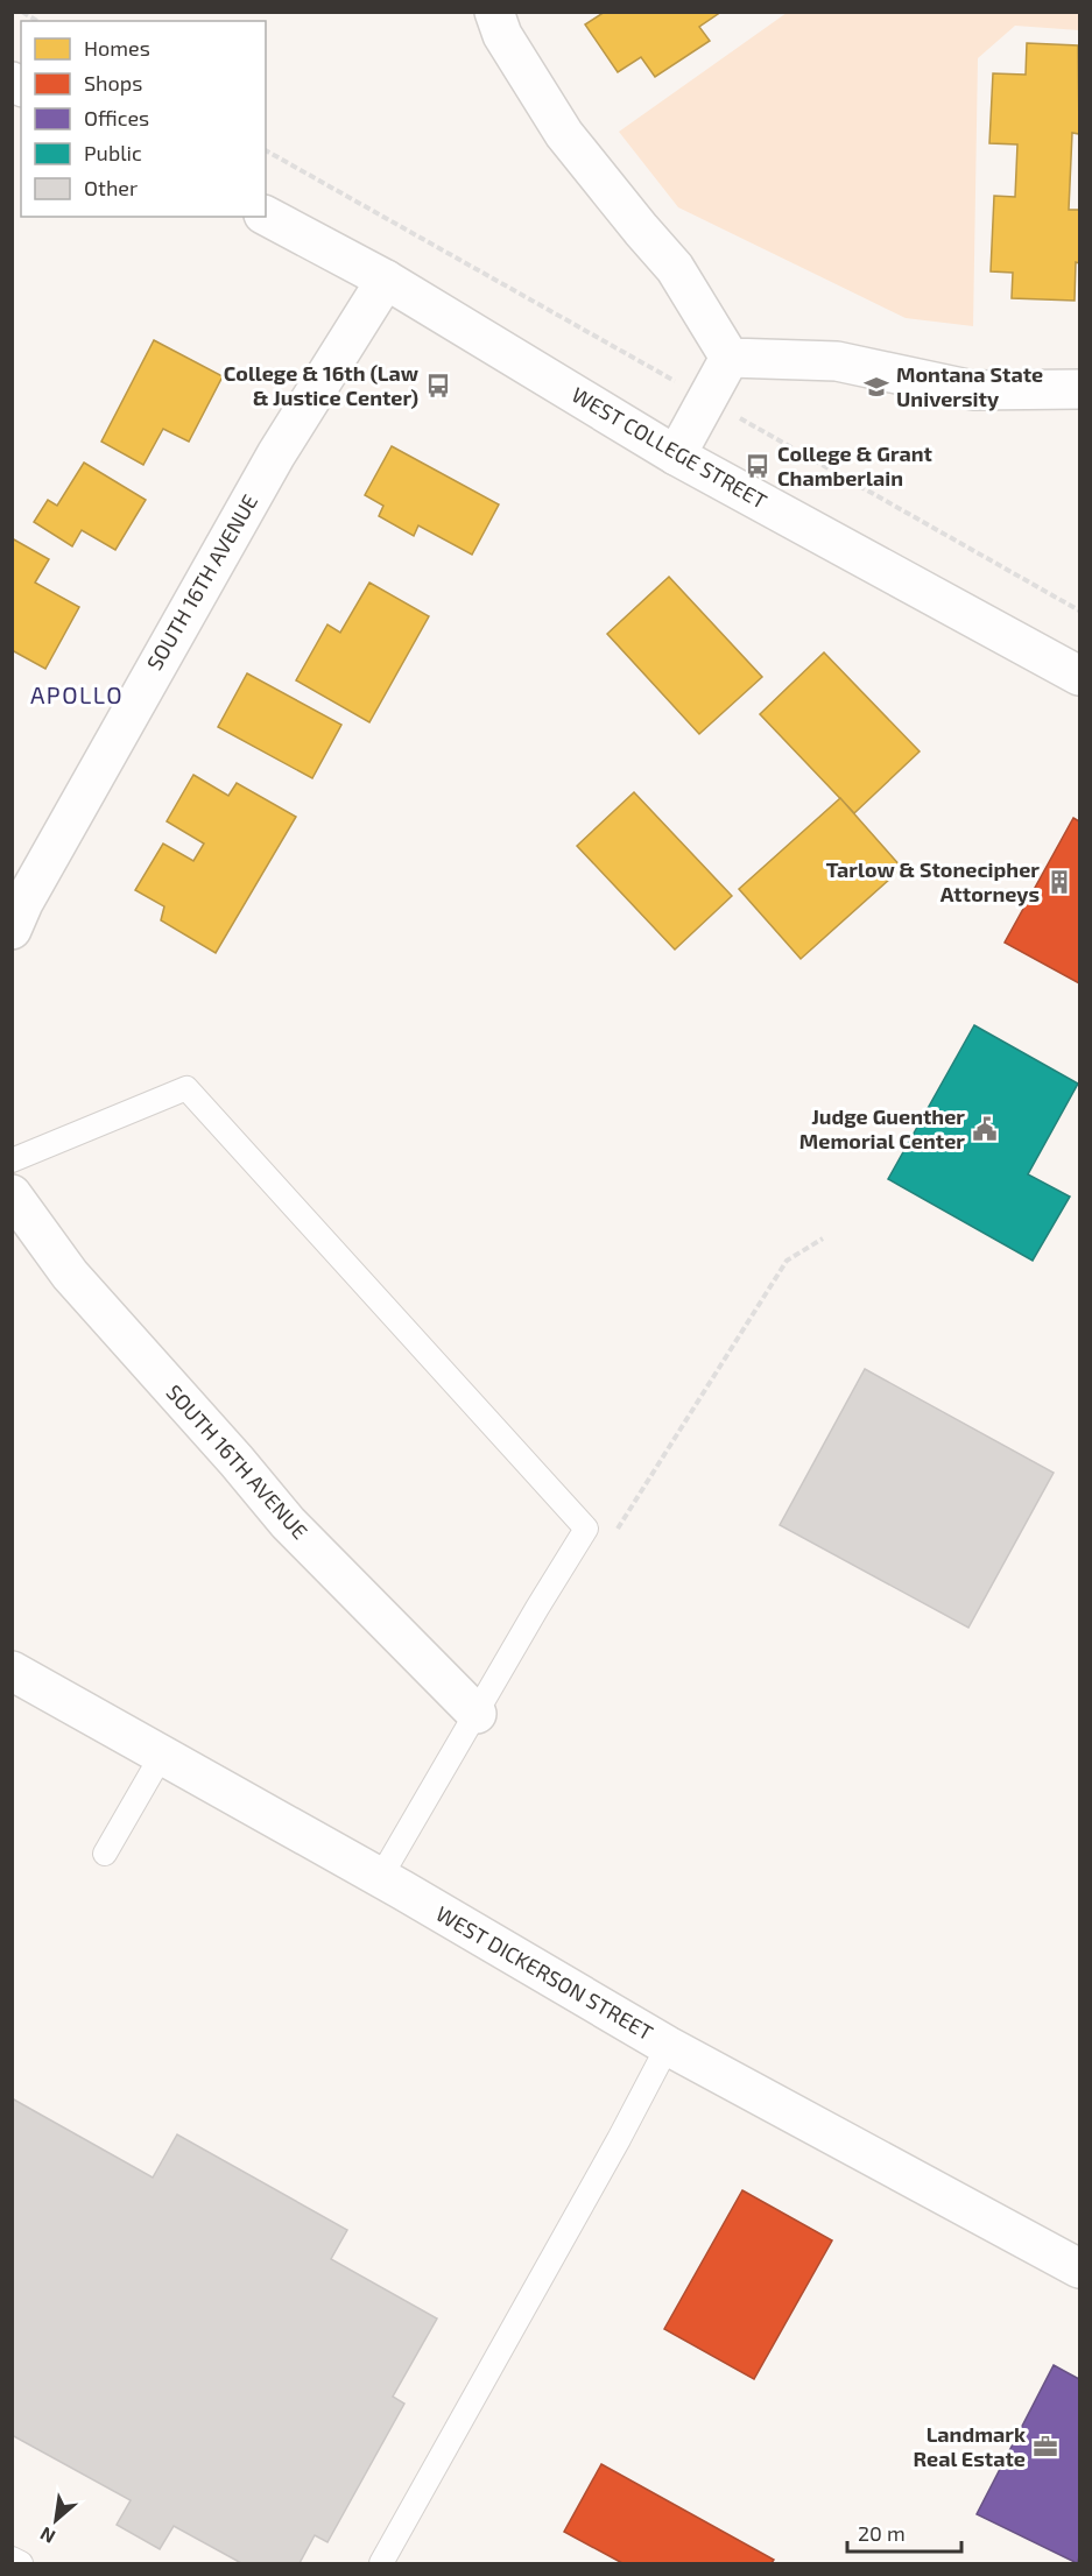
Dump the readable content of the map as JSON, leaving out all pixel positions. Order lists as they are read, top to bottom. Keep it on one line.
{"streets":{"street":["WEST COLLEGE STREET","SOUTH 16TH AVENUE","WEST DICKERSON STREET"]},"crossings":[["WEST COLLEGE STREET","SOUTH 16TH AVENUE"]],"districts":["APOLLO"],"places":{"bus stop":["College & 16th (Law & Justice Center)","College & Grant Chamberlain"],"school or university":["Montana State University"],"building":["Tarlow & Stonecipher Attorneys"],"public building":["Judge Guenther Memorial Center"],"office":["Landmark Real Estate"]},"legend":["Homes","Shops","Offices","Public","Other"],"scale_bar":"20 m","north":"bottom left"}
